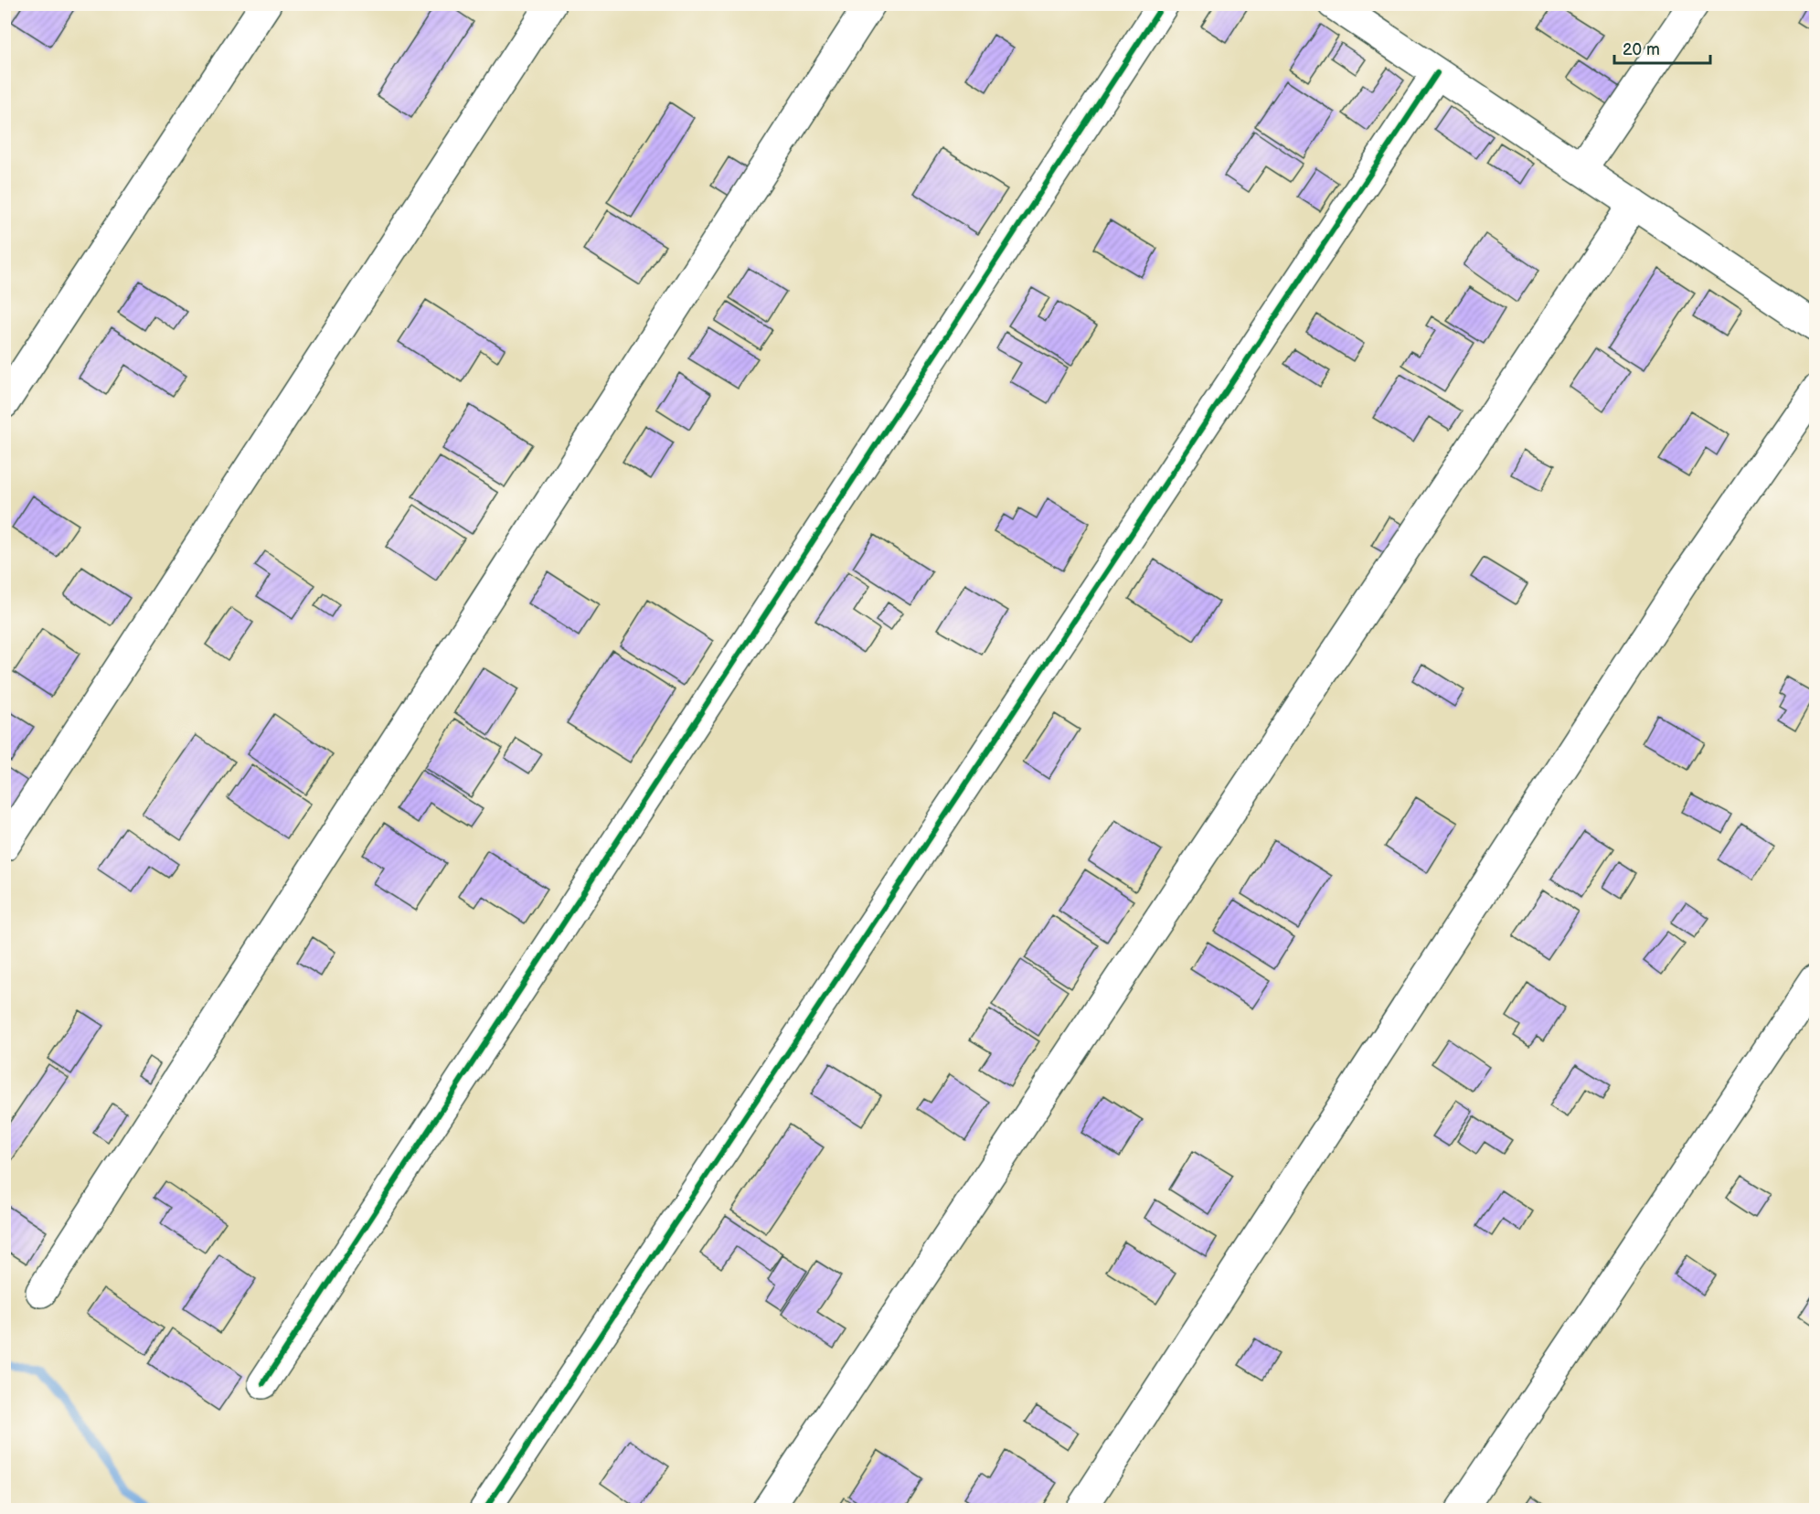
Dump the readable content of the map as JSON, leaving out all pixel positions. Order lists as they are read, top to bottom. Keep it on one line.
{"scale_bar":"20 m"}
